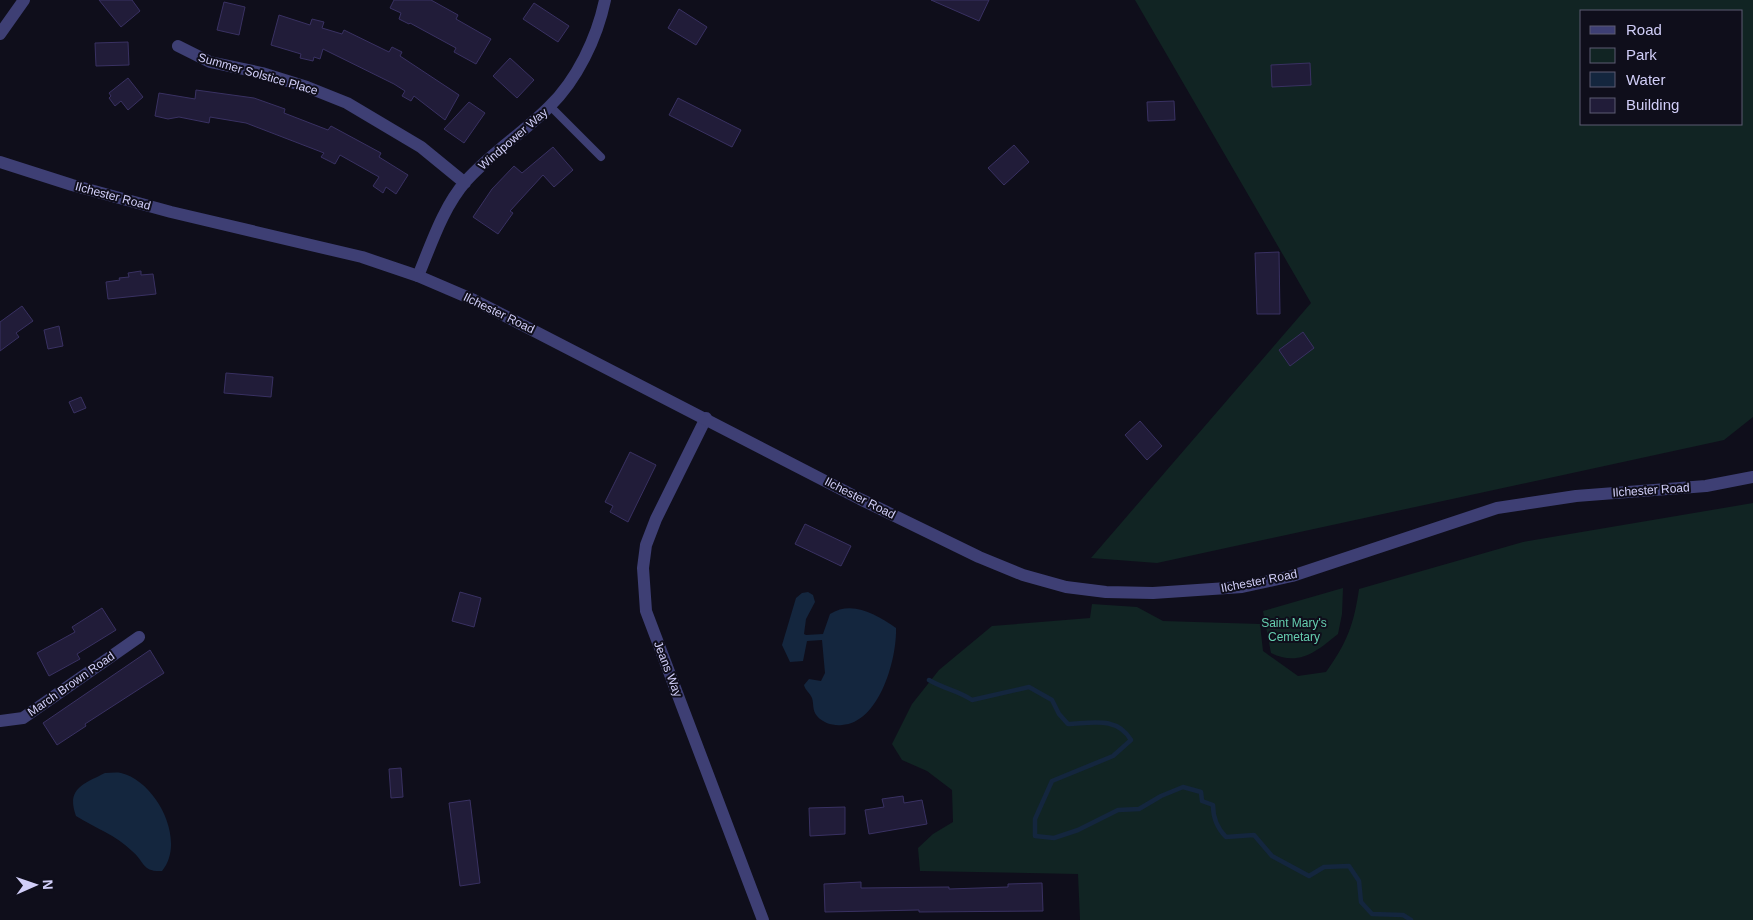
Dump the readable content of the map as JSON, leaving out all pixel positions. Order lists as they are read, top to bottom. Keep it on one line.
{"streets":{"street":["Summer Solstice Place","Windpower Way","Ilchester Road","Jeans Way","March Brown Road"]},"crossings":[["Summer Solstice Place","Windpower Way"],["Windpower Way","Ilchester Road"],["Ilchester Road","Jeans Way"]],"parks":["Saint Mary's Cemetary"],"legend":["Road","Park","Water","Building"],"north":"right"}
